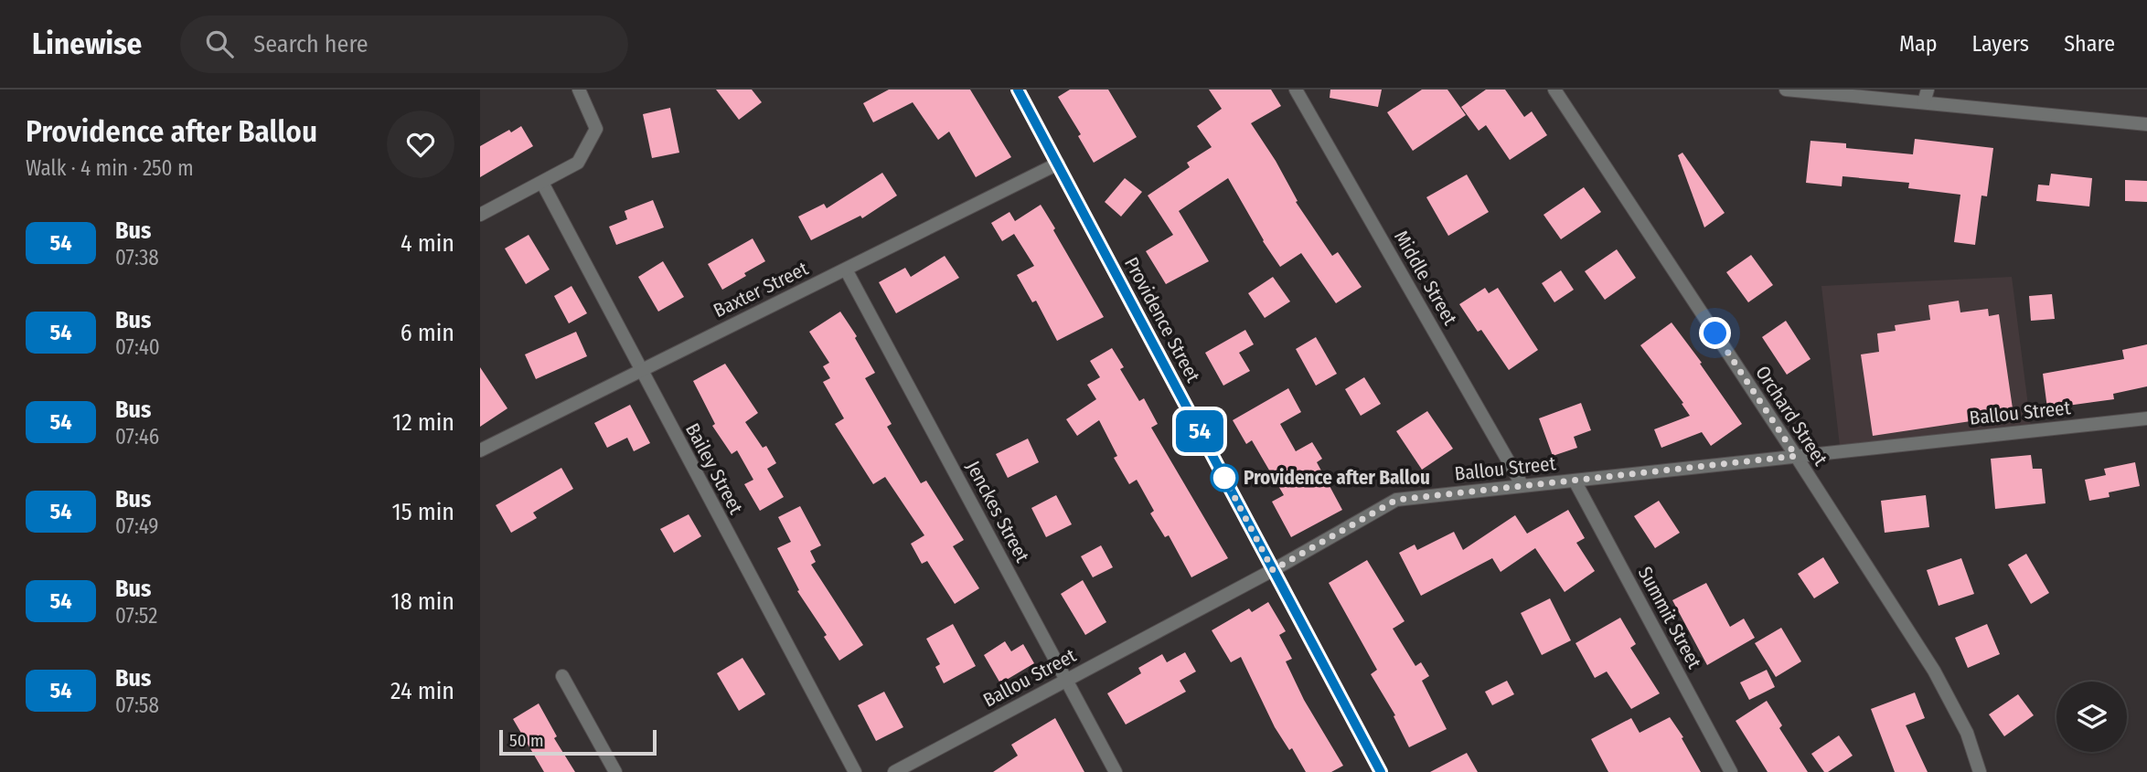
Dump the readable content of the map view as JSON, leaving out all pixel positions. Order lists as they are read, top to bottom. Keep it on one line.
{"streets":{"main road":["Providence Street"],"street":["Middle Street","Baxter Street","Ballou Street","Orchard Street","Bailey Street","Jenckes Street","Summit Street"]},"crossings":[["Middle Street","Ballou Street"],["Baxter Street","Providence Street"],["Baxter Street","Bailey Street"],["Baxter Street","Jenckes Street"],["Providence Street","Ballou Street"],["Ballou Street","Orchard Street"],["Ballou Street","Jenckes Street"],["Ballou Street","Summit Street"]],"places":["Providence after Ballou"],"lines":["bus line 54"],"scale_bar":"50 m","page":{"header":"Linewise","search":"Search here","nav":["Map","Layers","Share"],"heading":["Providence after Ballou","Walk · 4 min · 250 m"],"on_map":"54","list":[{"mark":"54","name":"Bus","note":"07:38","value":"4 min"},{"mark":"54","name":"Bus","note":"07:40","value":"6 min"},{"mark":"54","name":"Bus","note":"07:46","value":"12 min"},{"mark":"54","name":"Bus","note":"07:49","value":"15 min"},{"mark":"54","name":"Bus","note":"07:52","value":"18 min"},{"mark":"54","name":"Bus","note":"07:58","value":"24 min"}],"scale":"50 m"}}
